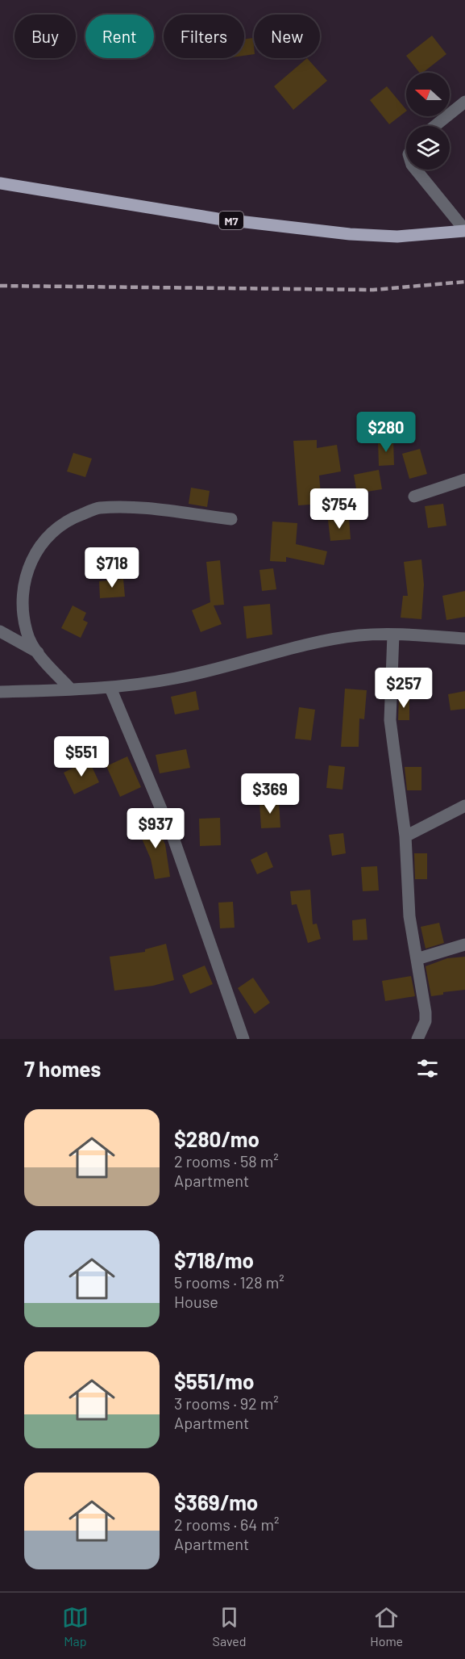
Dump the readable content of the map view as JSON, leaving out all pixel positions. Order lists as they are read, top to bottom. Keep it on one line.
{"streets":{"main road":["M7"]},"north":"left","page":{"chip":["Buy","Rent","Filters","New"],"price":["$280","$754","$718","$257","$551","$369","$937"],"heading":"7 homes","list":[{"name":"$280/mo","note":"2 rooms · 58 m² · Apartment"},{"name":"$718/mo","note":"5 rooms · 128 m² · House"},{"name":"$551/mo","note":"3 rooms · 92 m² · Apartment"},{"name":"$369/mo","note":"2 rooms · 64 m² · Apartment"}],"tabs":["Map","Saved","Home"]}}
